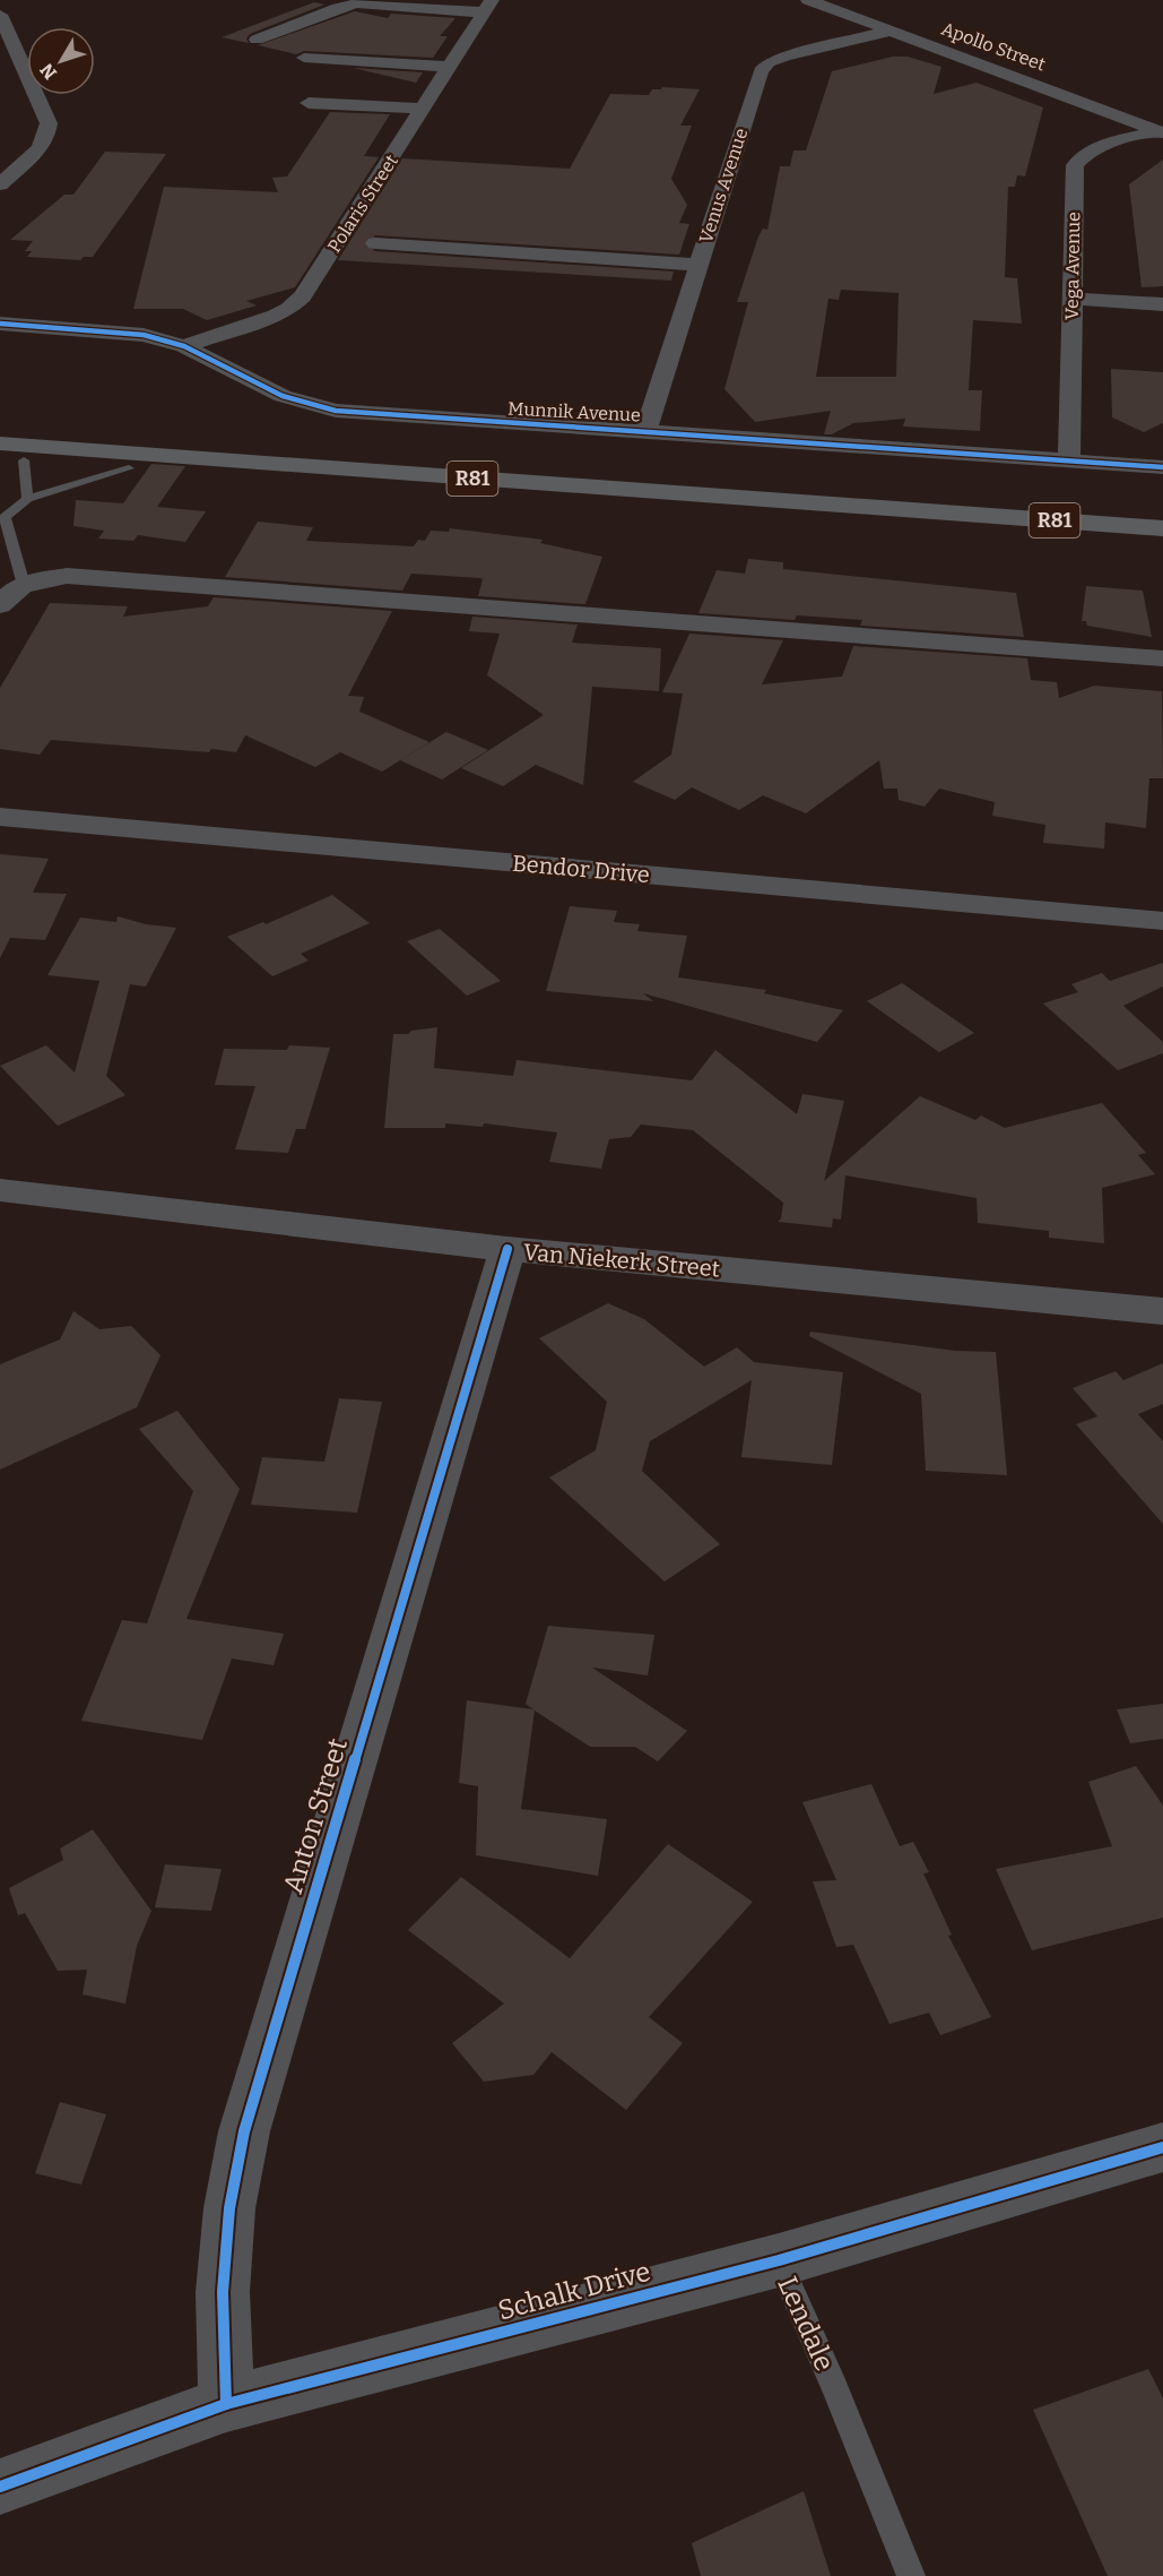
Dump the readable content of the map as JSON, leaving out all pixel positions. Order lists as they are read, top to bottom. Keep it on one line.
{"streets":{"main road":["R81"],"street":["Apollo Street","Venus Avenue","Polaris Street","Vega Avenue","Munnik Avenue","Bendor Drive","Van Niekerk Street","Anton Street","Schalk Drive"],"lane":["Lendale"]},"crossings":[["Apollo Street","Venus Avenue"],["Apollo Street","Vega Avenue"],["Venus Avenue","Munnik Avenue"],["Polaris Street","Munnik Avenue"],["Vega Avenue","Munnik Avenue"],["Van Niekerk Street","Anton Street"],["Anton Street","Schalk Drive"],["Schalk Drive","Lendale"]],"north":"bottom left"}
